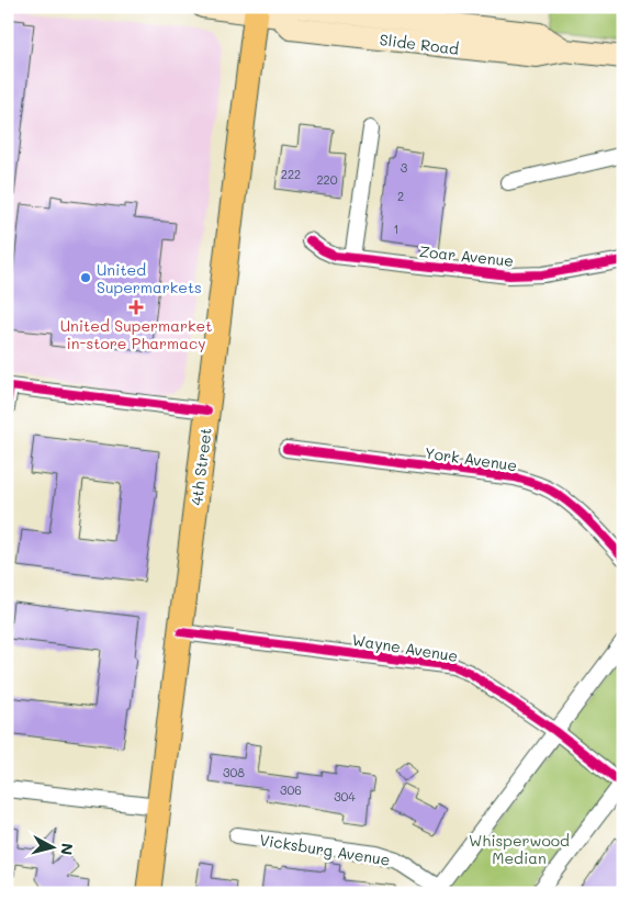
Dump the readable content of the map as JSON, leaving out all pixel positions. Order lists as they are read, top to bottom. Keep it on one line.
{"streets":{"main road":["Slide Road","4th Street"],"street":["Zoar Avenue","York Avenue","Wayne Avenue","Vicksburg Avenue"]},"crossings":[["Slide Road","4th Street"],["4th Street","Wayne Avenue"]],"parks":["Whisperwood Median"],"places":{"other":["United Supermarkets"],"health":["United Supermarket in-store Pharmacy"]},"house_numbers":["3","222","220","2","1","308","306","304"],"north":"right"}
